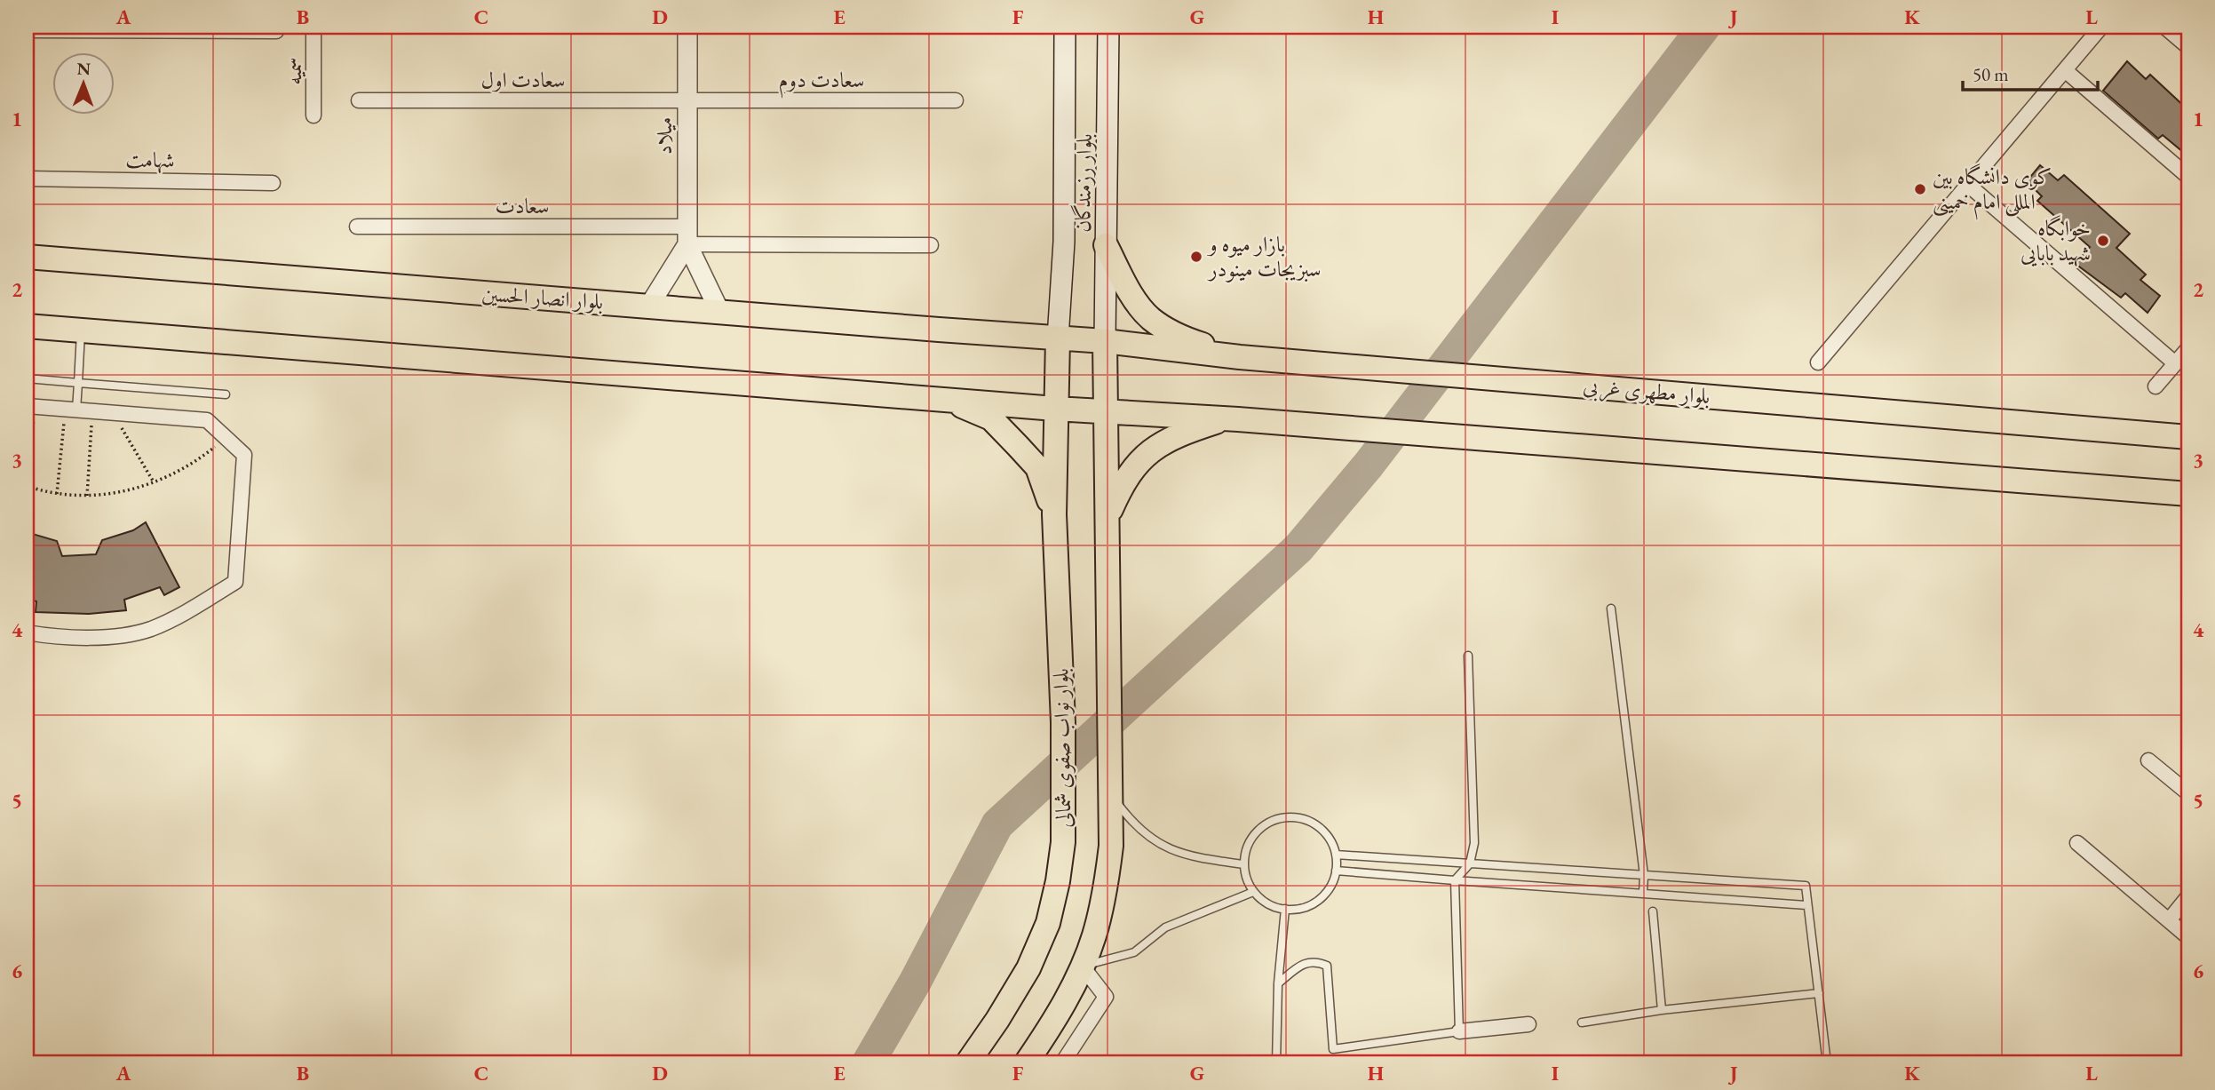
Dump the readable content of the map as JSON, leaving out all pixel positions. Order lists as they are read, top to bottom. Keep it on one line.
{"streets":{"main road":["بلوار رزمندگان","بلوار انصار الحسین","بلوار مطهری غربی","بلوار نواب صفوی شمالی"],"street":["سمیه","سعادت اول","سعادت دوم","میلاد","شهامت","سعادت"]},"crossings":[["سعادت اول","سعادت دوم"],["سعادت اول","میلاد"],["سعادت دوم","میلاد"],["میلاد","سعادت"],["بلوار رزمندگان","بلوار انصار الحسین"],["بلوار رزمندگان","بلوار مطهری غربی"],["بلوار رزمندگان","بلوار نواب صفوی شمالی"],["بلوار انصار الحسین","بلوار مطهری غربی"],["بلوار انصار الحسین","بلوار نواب صفوی شمالی"]],"places":["کوی دانشگاه بین المللی امام خمینی","خوابگاه شهید بابایی","بازار میوه و سبزیجات مینودر"],"scale_bar":"50 m","north":"top","grid":{"columns":["A","B","C","D","E","F","G","H","I","J","K","L"],"rows":["1","2","3","4","5","6"]}}
